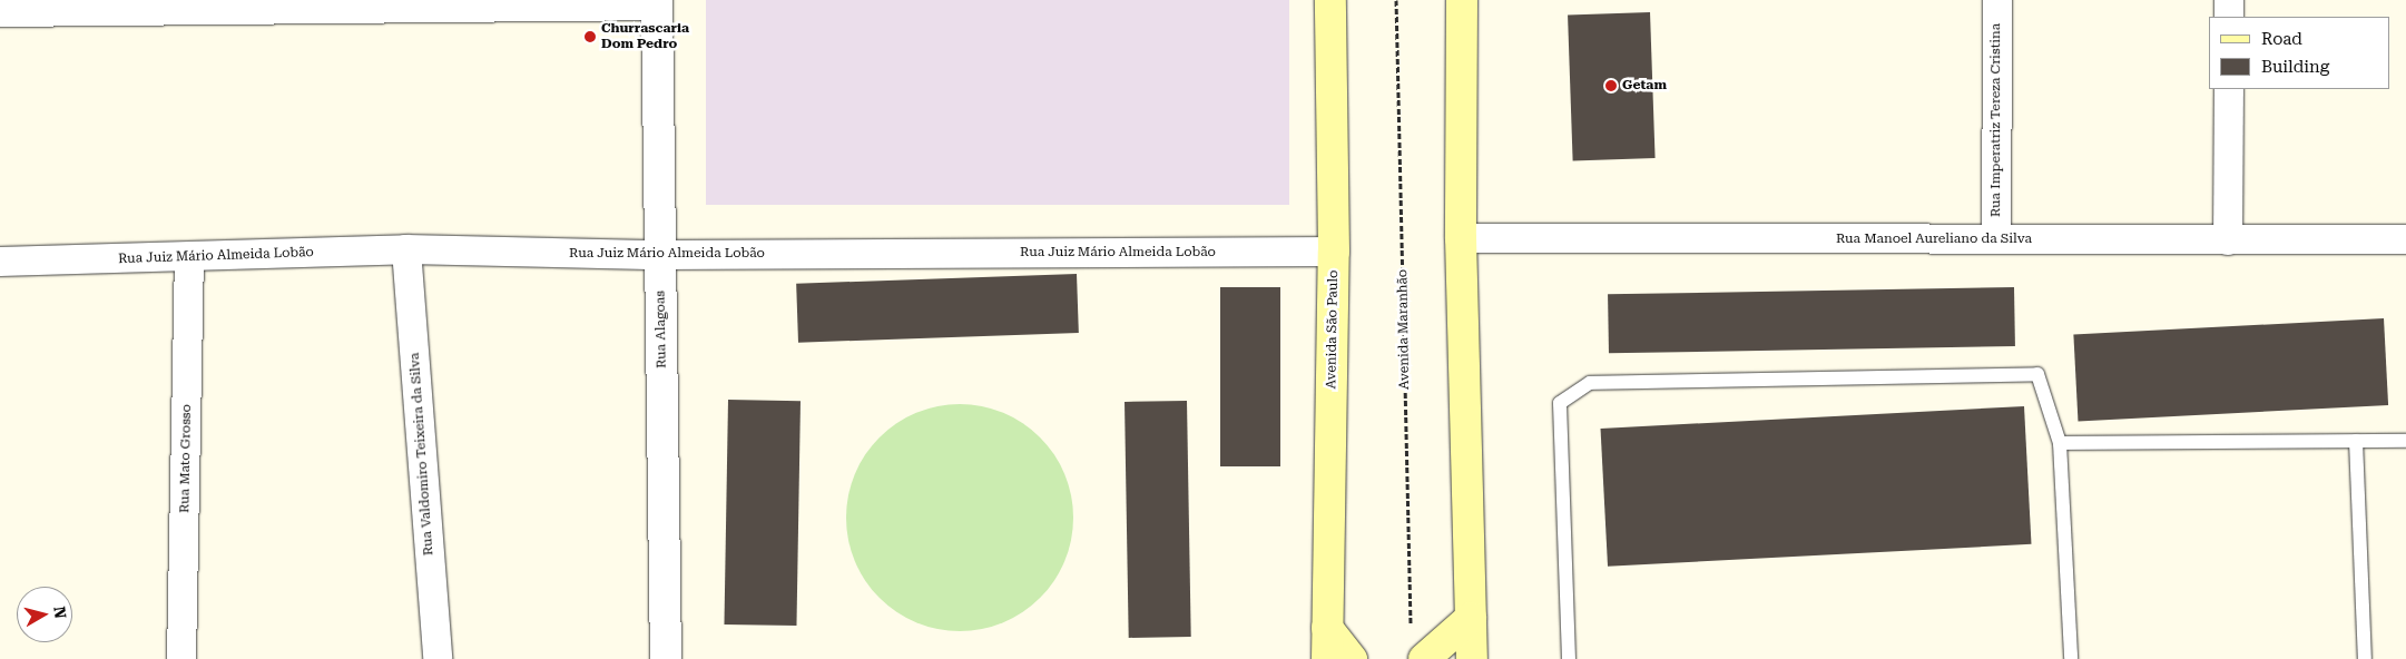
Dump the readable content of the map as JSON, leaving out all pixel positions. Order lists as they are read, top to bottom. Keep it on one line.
{"streets":{"main road":["Avenida São Paulo"],"street":["Rua Imperatriz Tereza Cristina","Rua Manoel Aureliano da Silva","Rua Juiz Mário Almeida Lobão","Rua Alagoas","Rua Valdomiro Teixeira da Silva","Rua Mato Grosso"],"path":["Avenida Maranhão"]},"crossings":[["Rua Imperatriz Tereza Cristina","Rua Manoel Aureliano da Silva"],["Rua Juiz Mário Almeida Lobão","Rua Alagoas"],["Rua Juiz Mário Almeida Lobão","Avenida São Paulo"],["Rua Juiz Mário Almeida Lobão","Rua Valdomiro Teixeira da Silva"],["Rua Juiz Mário Almeida Lobão","Rua Mato Grosso"]],"places":["Churrascaria Dom Pedro","Getam"],"legend":["Road","Building"],"north":"right"}
